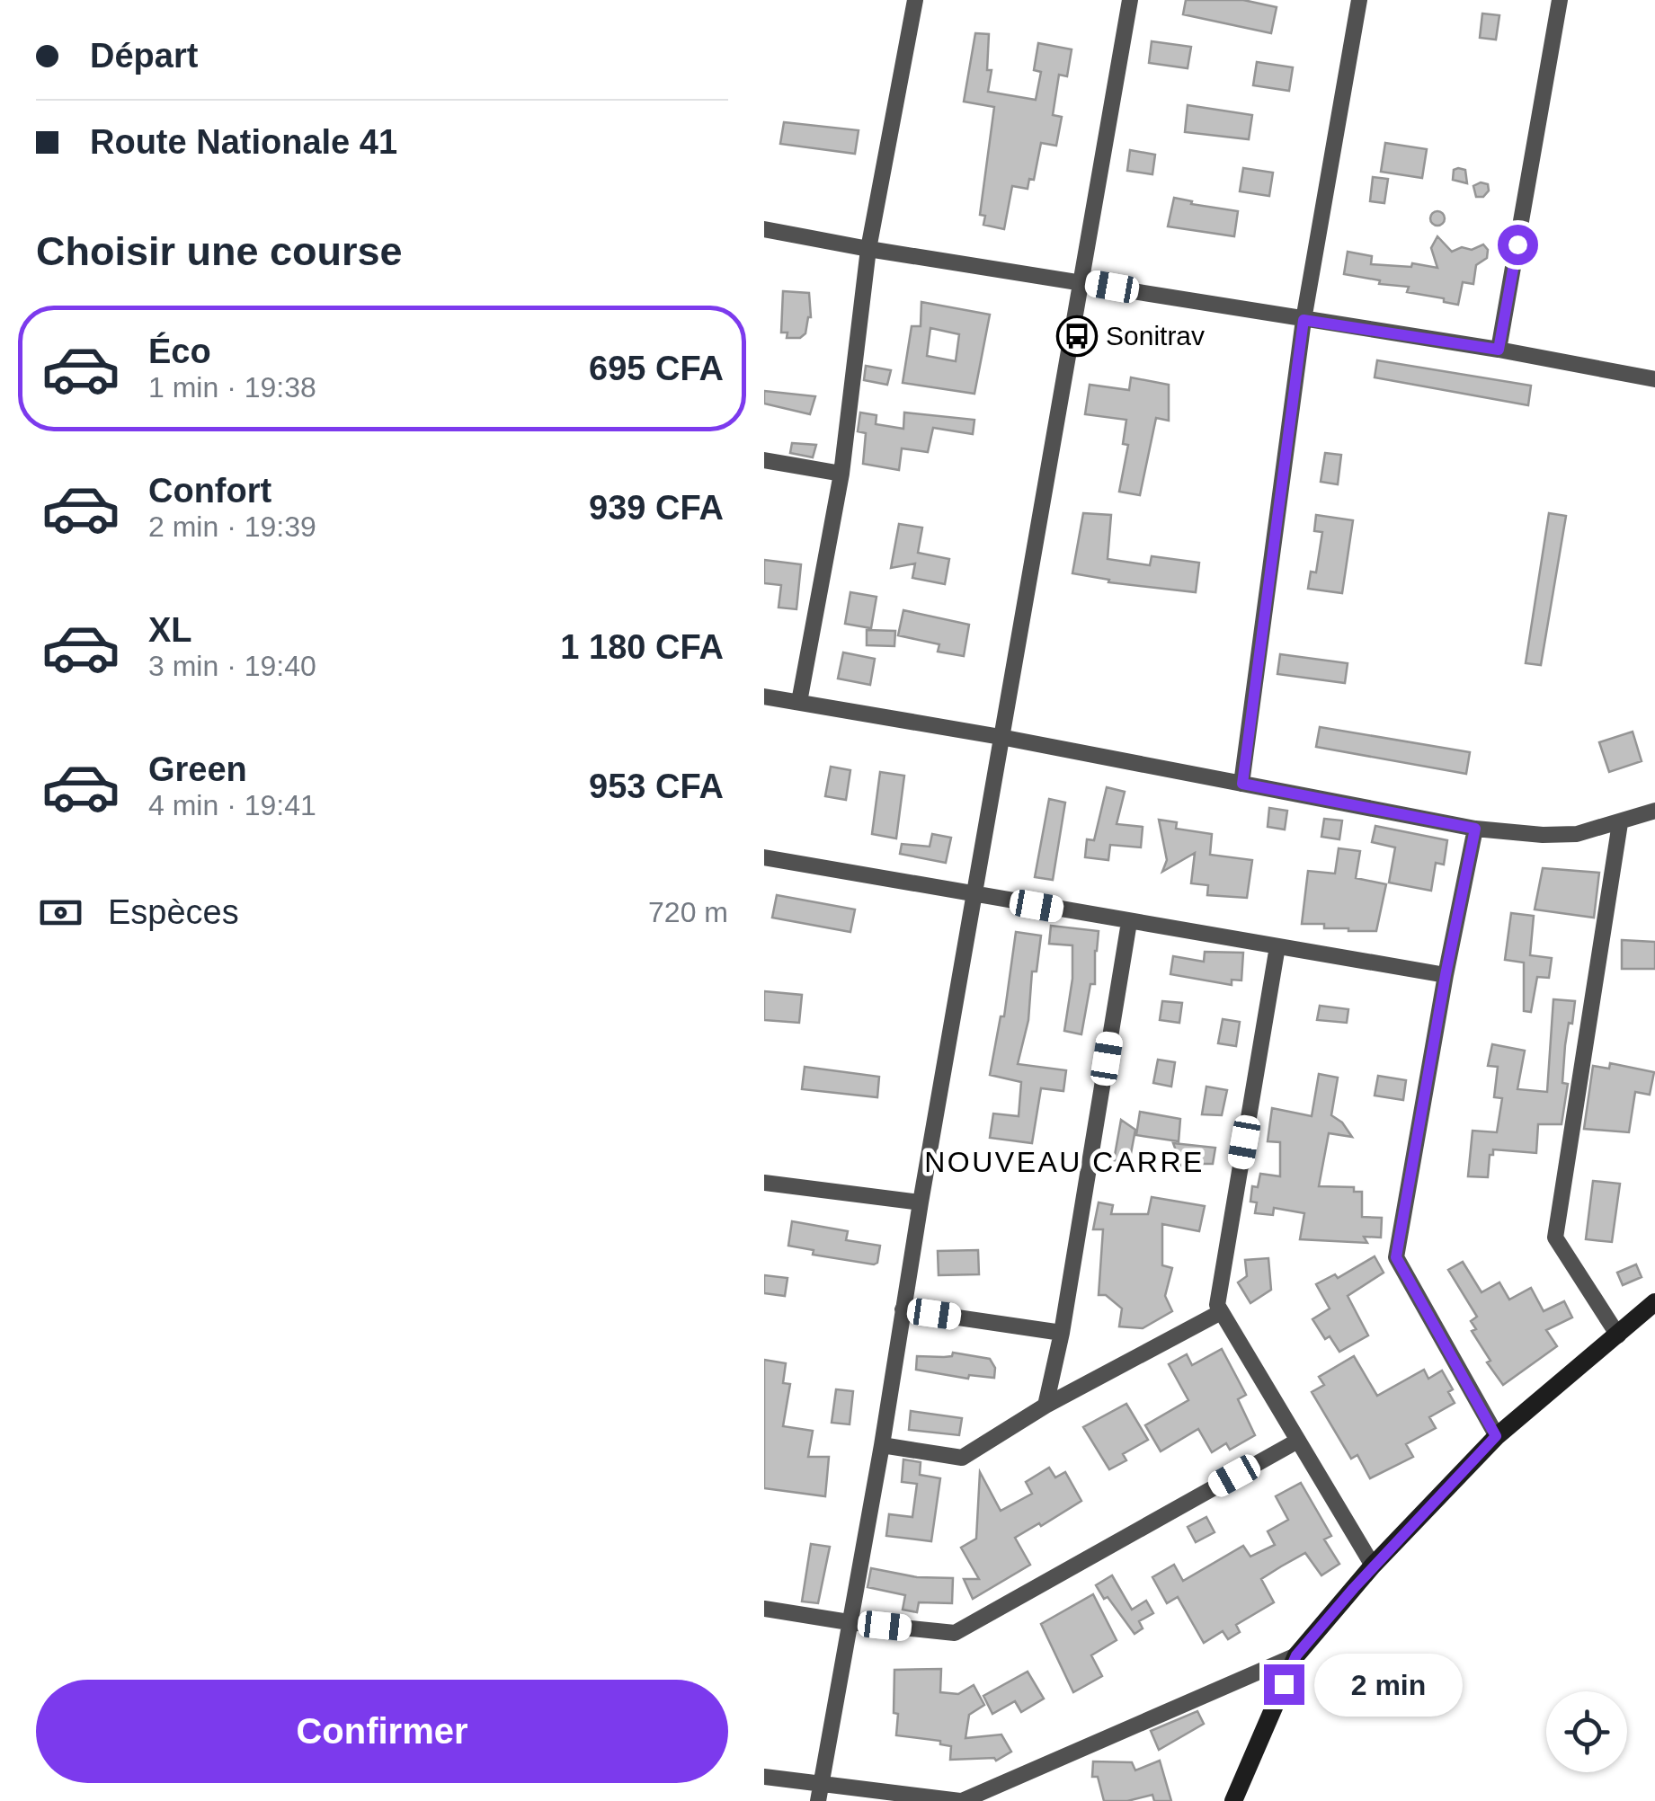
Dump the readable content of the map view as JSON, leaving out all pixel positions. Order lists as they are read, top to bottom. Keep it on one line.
{"districts":["NOUVEAU CARRE"],"places":{"bus stop":["Sonitrav"]},"page":{"banner":["Départ","Route Nationale 41"],"heading":"Choisir une course","list":[{"name":"Éco","note":"1 min · 19:38","value":"695 CFA"},{"name":"Confort","note":"2 min · 19:39","value":"939 CFA"},{"name":"XL","note":"3 min · 19:40","value":"1 180 CFA"},{"name":"Green","note":"4 min · 19:41","value":"953 CFA"}],"pay":["Espèces","720 m"],"bubble":"2 min","buttons":"Confirmer"}}
